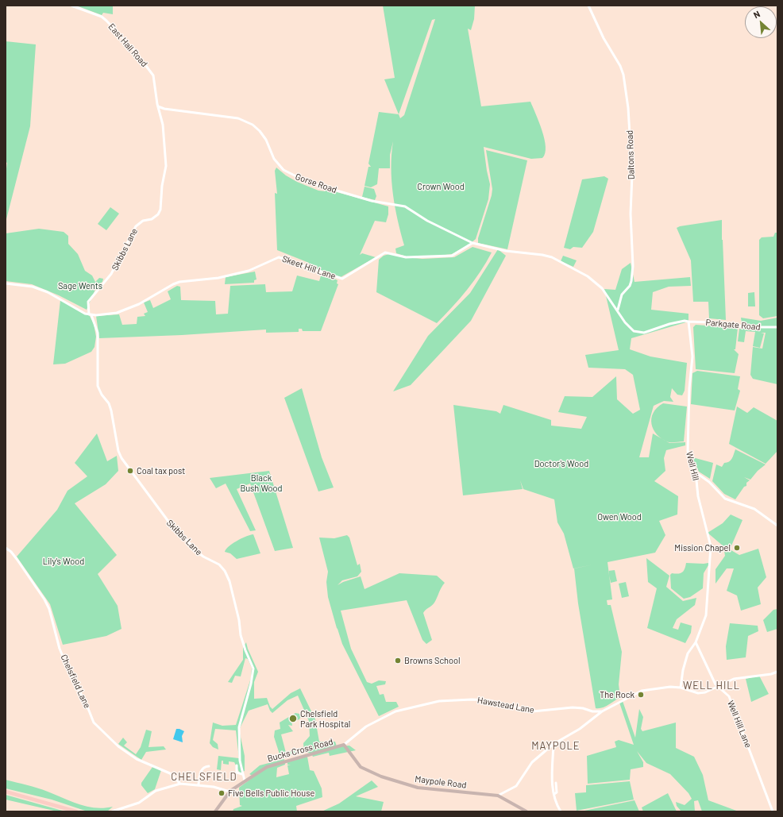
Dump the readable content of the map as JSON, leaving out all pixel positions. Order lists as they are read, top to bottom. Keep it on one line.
{"streets":{"street":["East Hall Road","Daltons Road","Gorse Road","Skibbs Lane","Skeet Hill Lane","Parkgate Road","Well Hill","Chelsfield Lane","Hawstead Lane","Well Hill Lane","Bucks Cross Road","Maypole Road"]},"crossings":[["East Hall Road","Gorse Road"],["East Hall Road","Skibbs Lane"],["Gorse Road","Skibbs Lane"],["Gorse Road","Skeet Hill Lane"],["Skibbs Lane","Skeet Hill Lane"],["Skibbs Lane","Bucks Cross Road"],["Parkgate Road","Well Hill"],["Well Hill","Well Hill Lane"],["Hawstead Lane","Bucks Cross Road"],["Hawstead Lane","Maypole Road"],["Bucks Cross Road","Maypole Road"]],"districts":["WELL HILL","MAYPOLE","CHELSFIELD"],"parks":["Crown Wood","Sage Wents","Doctor's Wood","Black Bush Wood","Owen Wood","Lily's Wood"],"places":["Coal tax post","Mission Chapel","Browns School","The Rock","Chelsfield Park Hospital","Five Bells Public House"],"north":"top left"}
